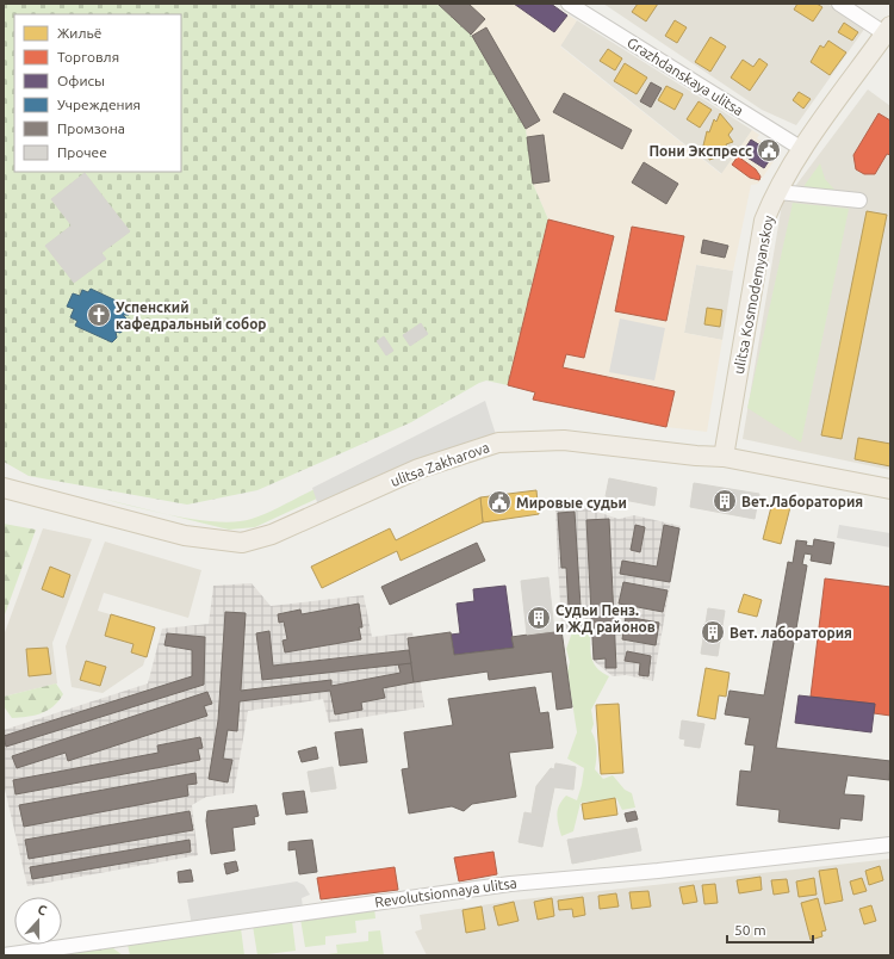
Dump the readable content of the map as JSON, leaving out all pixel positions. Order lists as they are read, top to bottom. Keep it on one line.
{"streets":{"main road":["ulitsa Kosmodemyanskoy","ulitsa Zakharova"],"street":["Grazhdanskaya ulitsa","Revolutsionnaya ulitsa"]},"crossings":[["Grazhdanskaya ulitsa","ulitsa Kosmodemyanskoy"],["ulitsa Kosmodemyanskoy","ulitsa Zakharova"]],"places":{"public building":["Пони Экспресс","Мировые судьи"],"church":["Успенский кафедральный собор"],"building":["Вет.Лаборатория","Судьи Пенз. и ЖД районов","Вет. лаборатория"]},"legend":["Жильё","Торговля","Офисы","Учреждения","Промзона","Прочее"],"scale_bar":"50 m","north":"top"}
